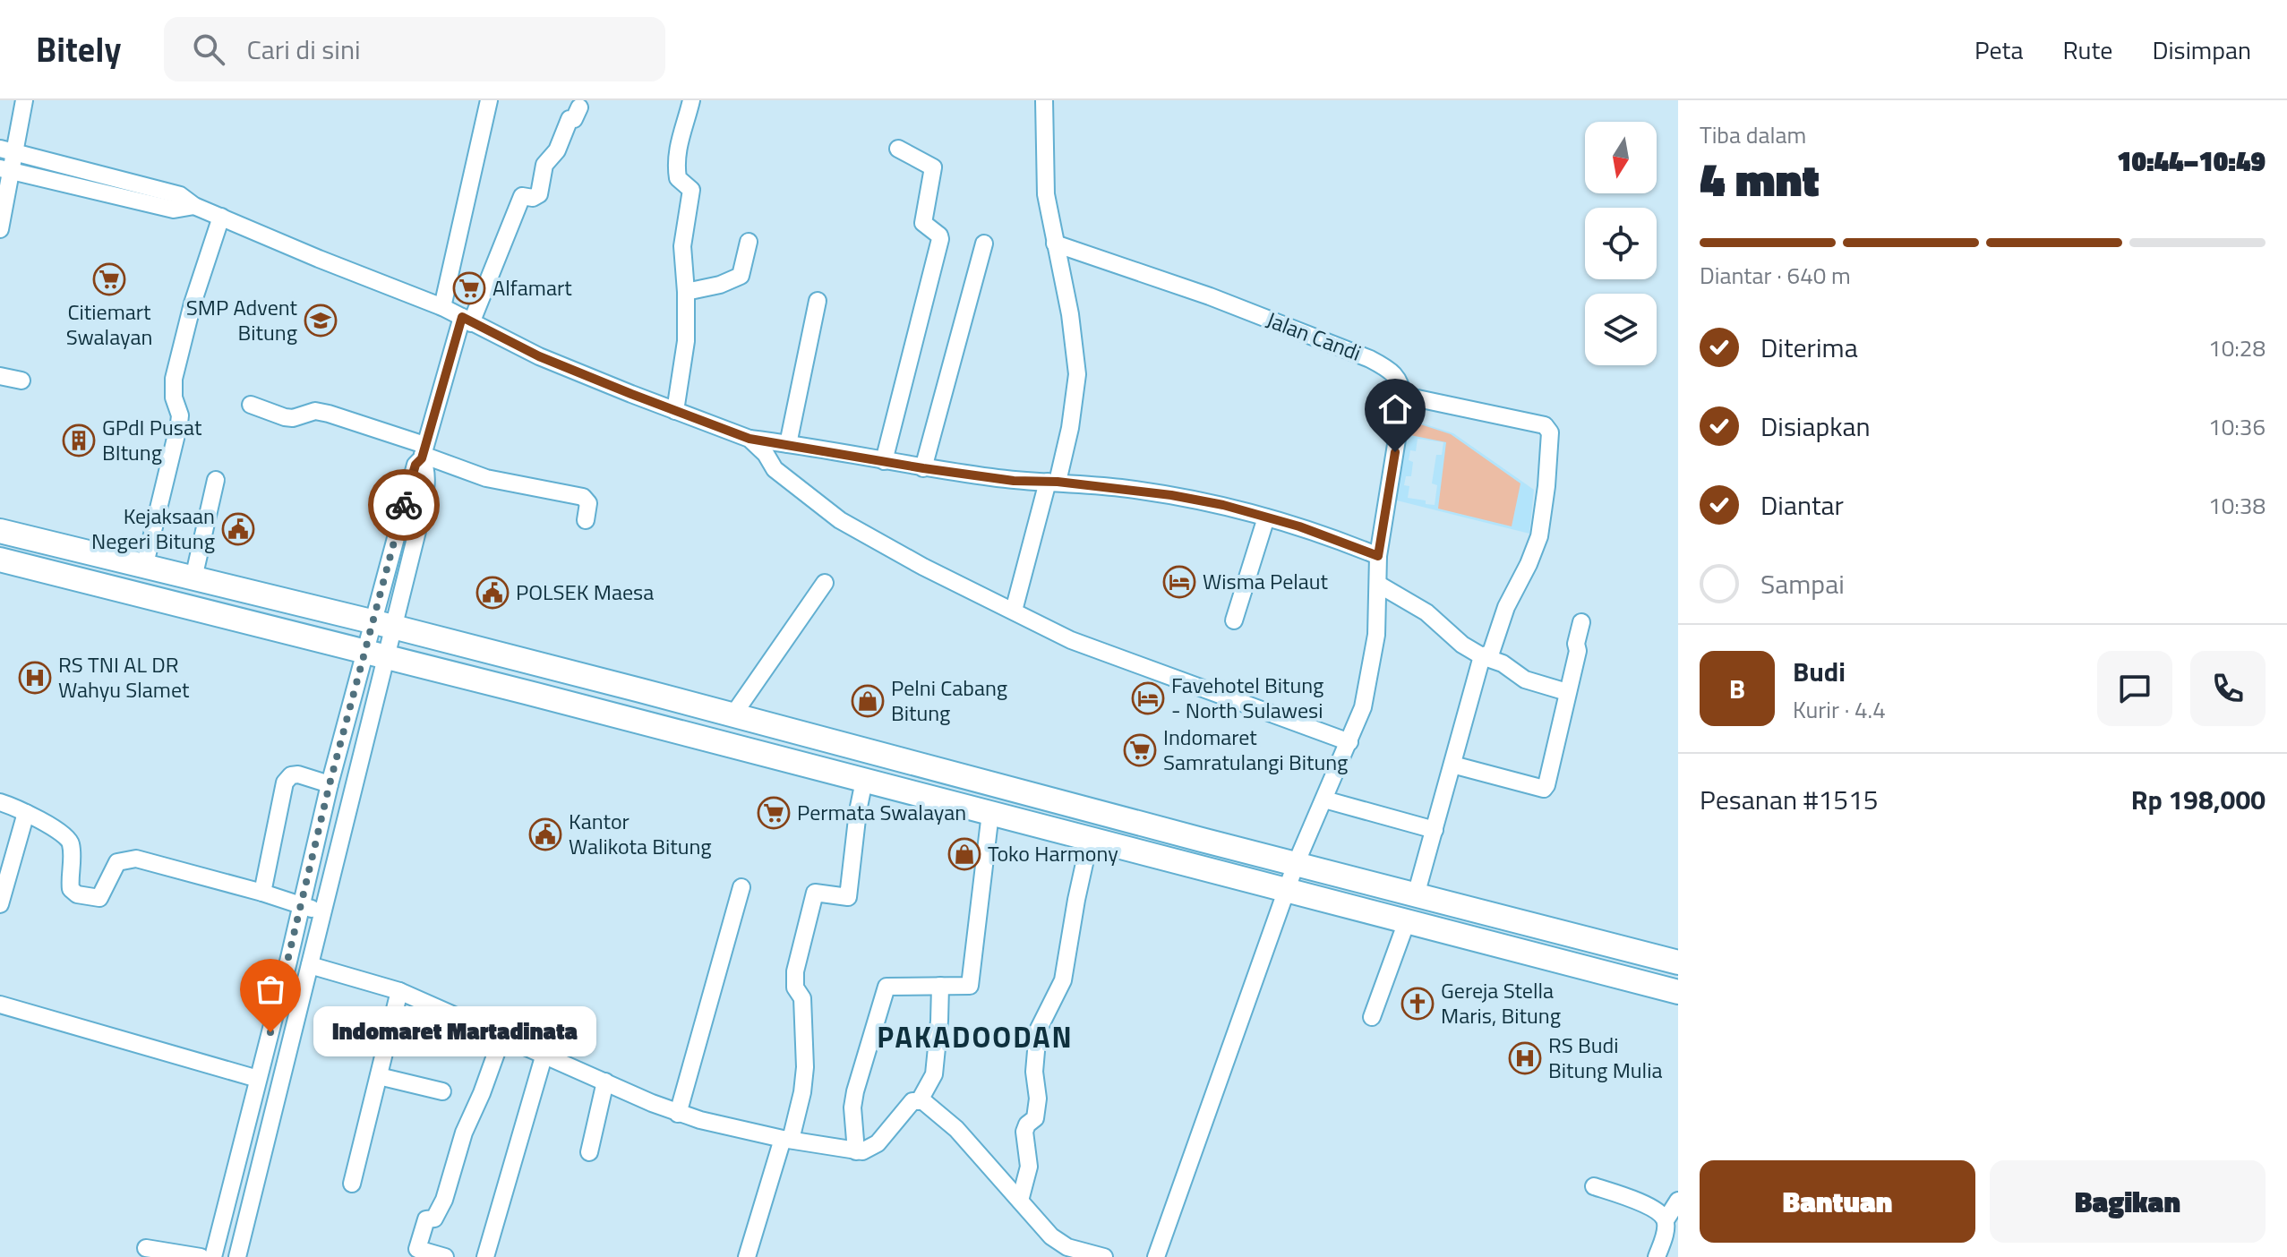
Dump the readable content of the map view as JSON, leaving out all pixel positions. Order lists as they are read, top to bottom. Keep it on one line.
{"streets":{"street":["Jalan Candi"]},"districts":["PAKADOODAN"],"places":{"supermarket":["Citiemart Swalayan","Alfamart","Indomaret Samratulangi Bitung","Permata Swalayan"],"school or university":["SMP Advent Bitung"],"building":["GPdI Pusat BItung"],"public building":["Kejaksaan Negeri Bitung","POLSEK Maesa","Kantor Walikota Bitung"],"hotel":["Wisma Pelaut","Favehotel Bitung - North Sulawesi"],"hospital":["RS TNI AL DR Wahyu Slamet","RS Budi Bitung Mulia"],"shop":["Pelni Cabang Bitung","Toko Harmony"],"church":["Gereja Stella Maris, Bitung"],"other":["Indomaret Martadinata"]},"north":"bottom","page":{"header":"Bitely","search":"Cari di sini","nav":["Peta","Rute","Disimpan"],"heading":["4 mnt","Tiba dalam","10:44–10:49"],"panel":["Budi","Kurir · 4.4","Pesanan #1515","Rp 198,000"],"bar":"Diantar · 640 m","list":[["Diterima","10:28"],["Disiapkan","10:36"],["Diantar","10:38"],"Sampai"],"round":"B","bubble":"Indomaret Martadinata","buttons":["Bantuan","Bagikan"]}}
